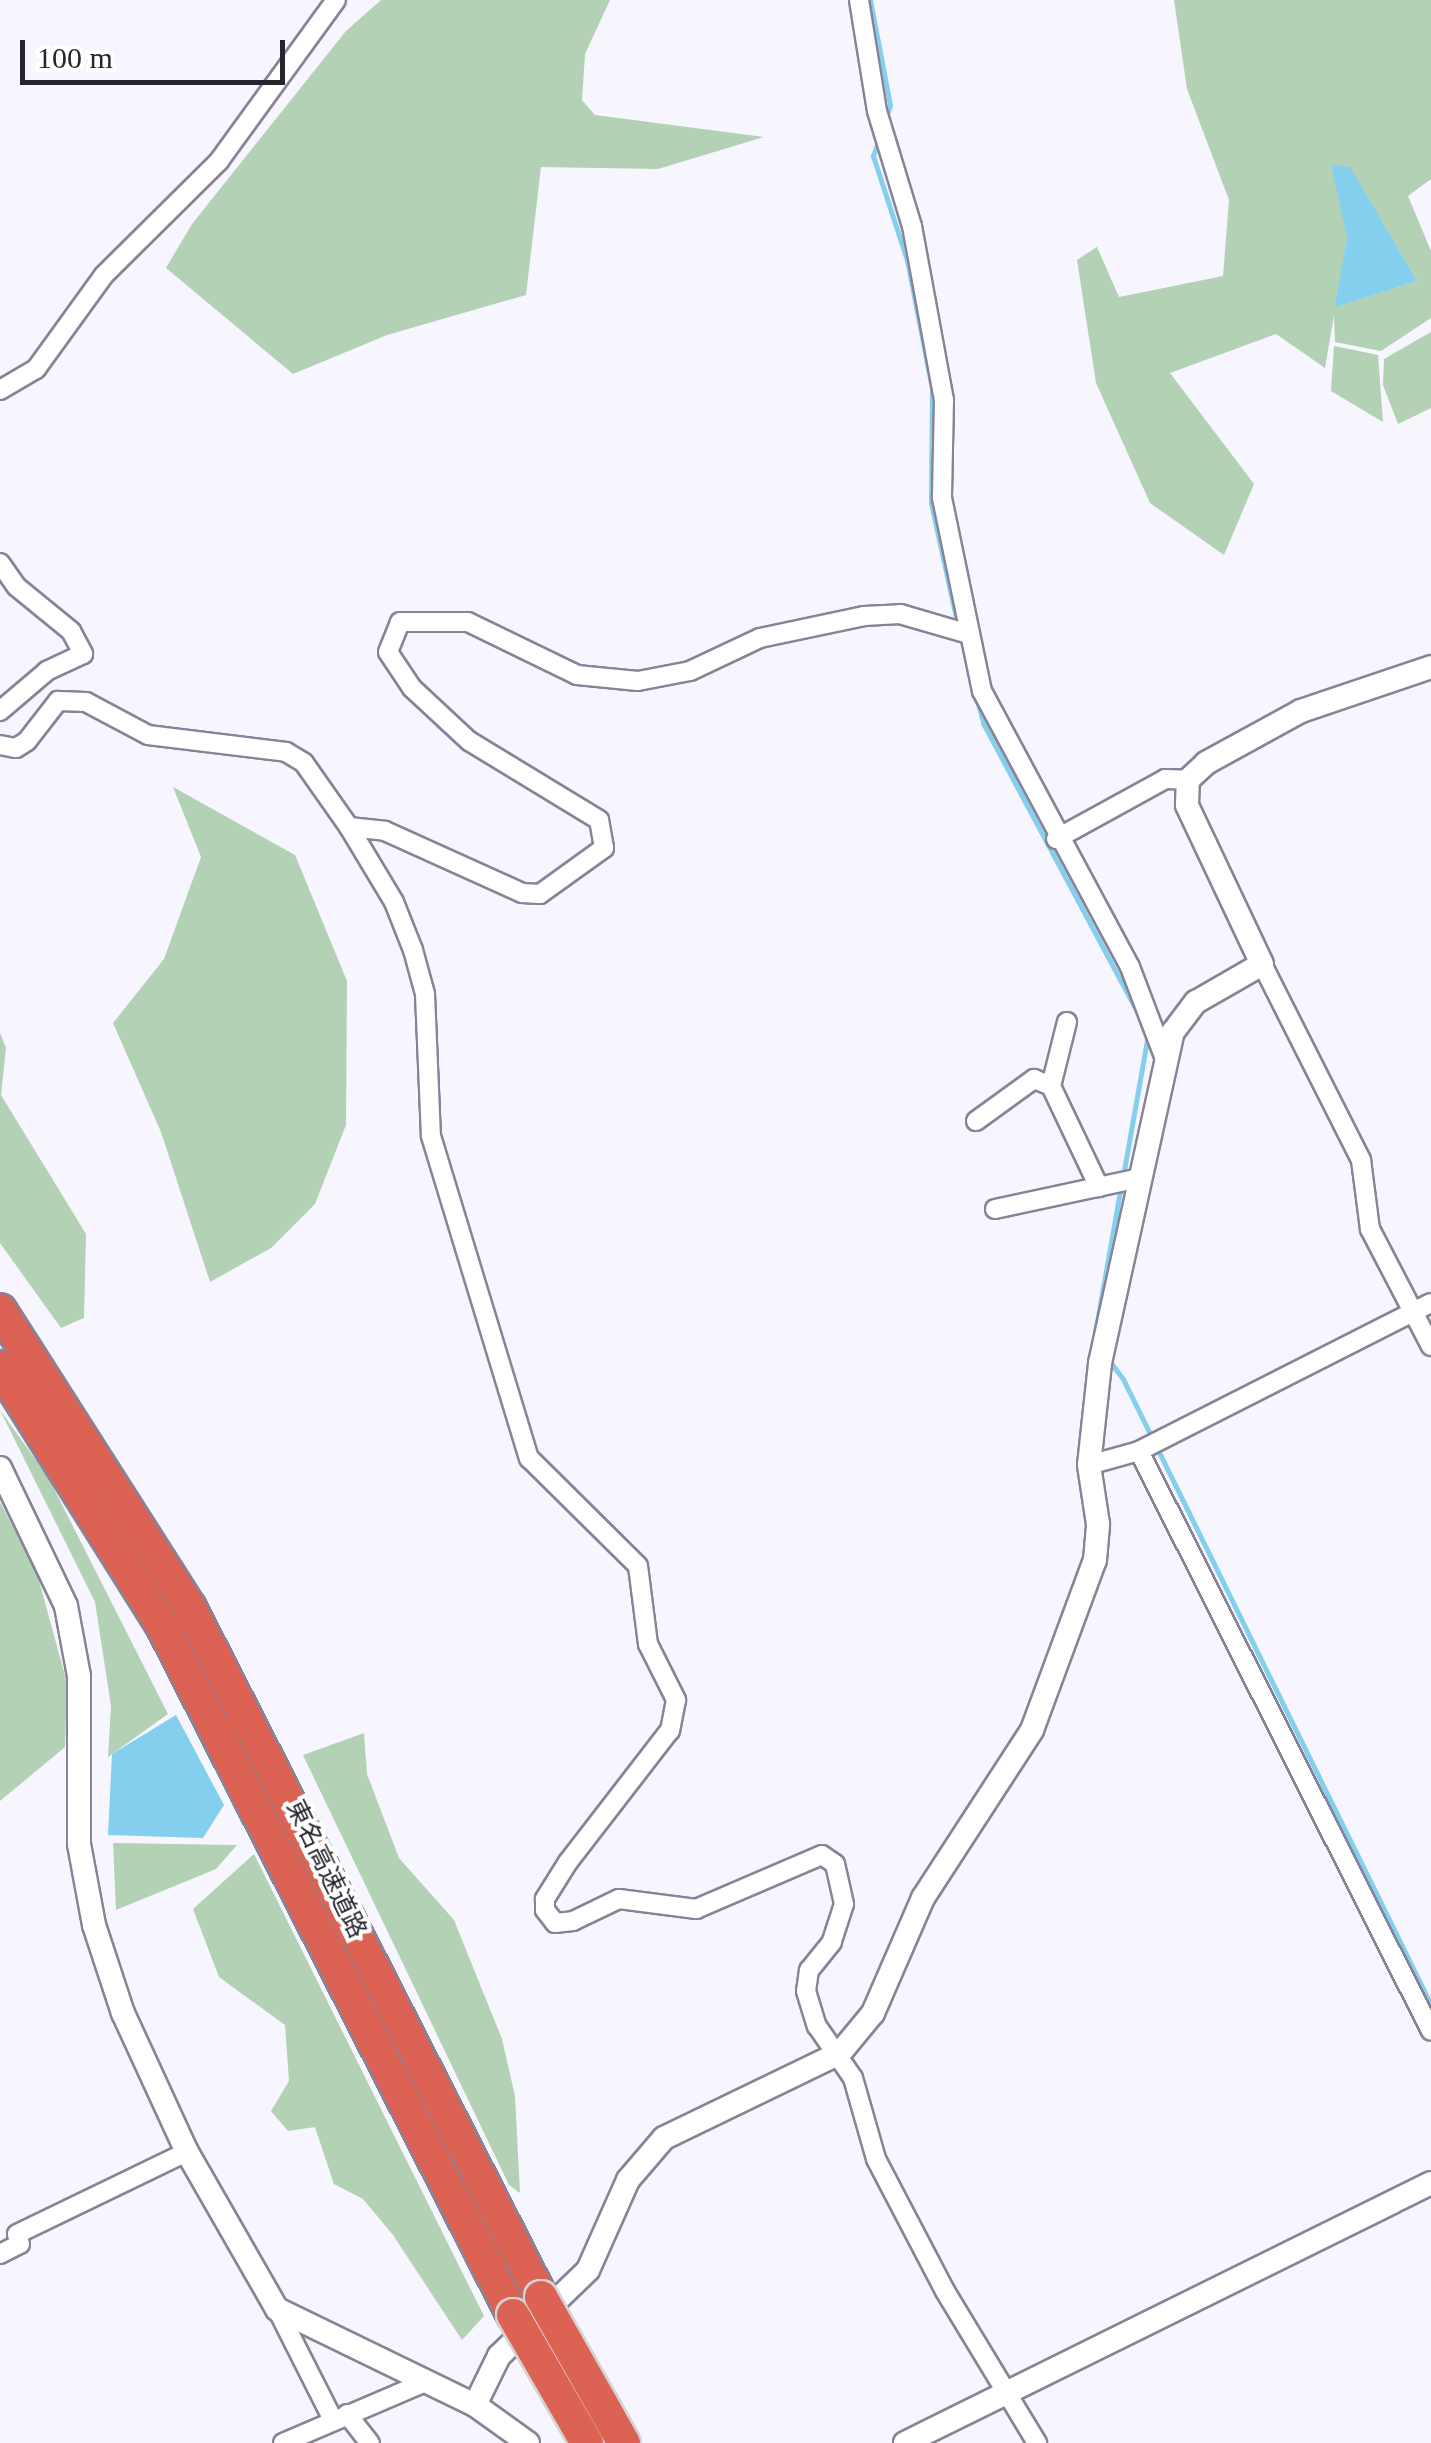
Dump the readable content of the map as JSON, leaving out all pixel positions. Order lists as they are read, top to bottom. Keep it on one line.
{"streets":{"highway":["東名高速道路"]},"scale_bar":"100 m"}
